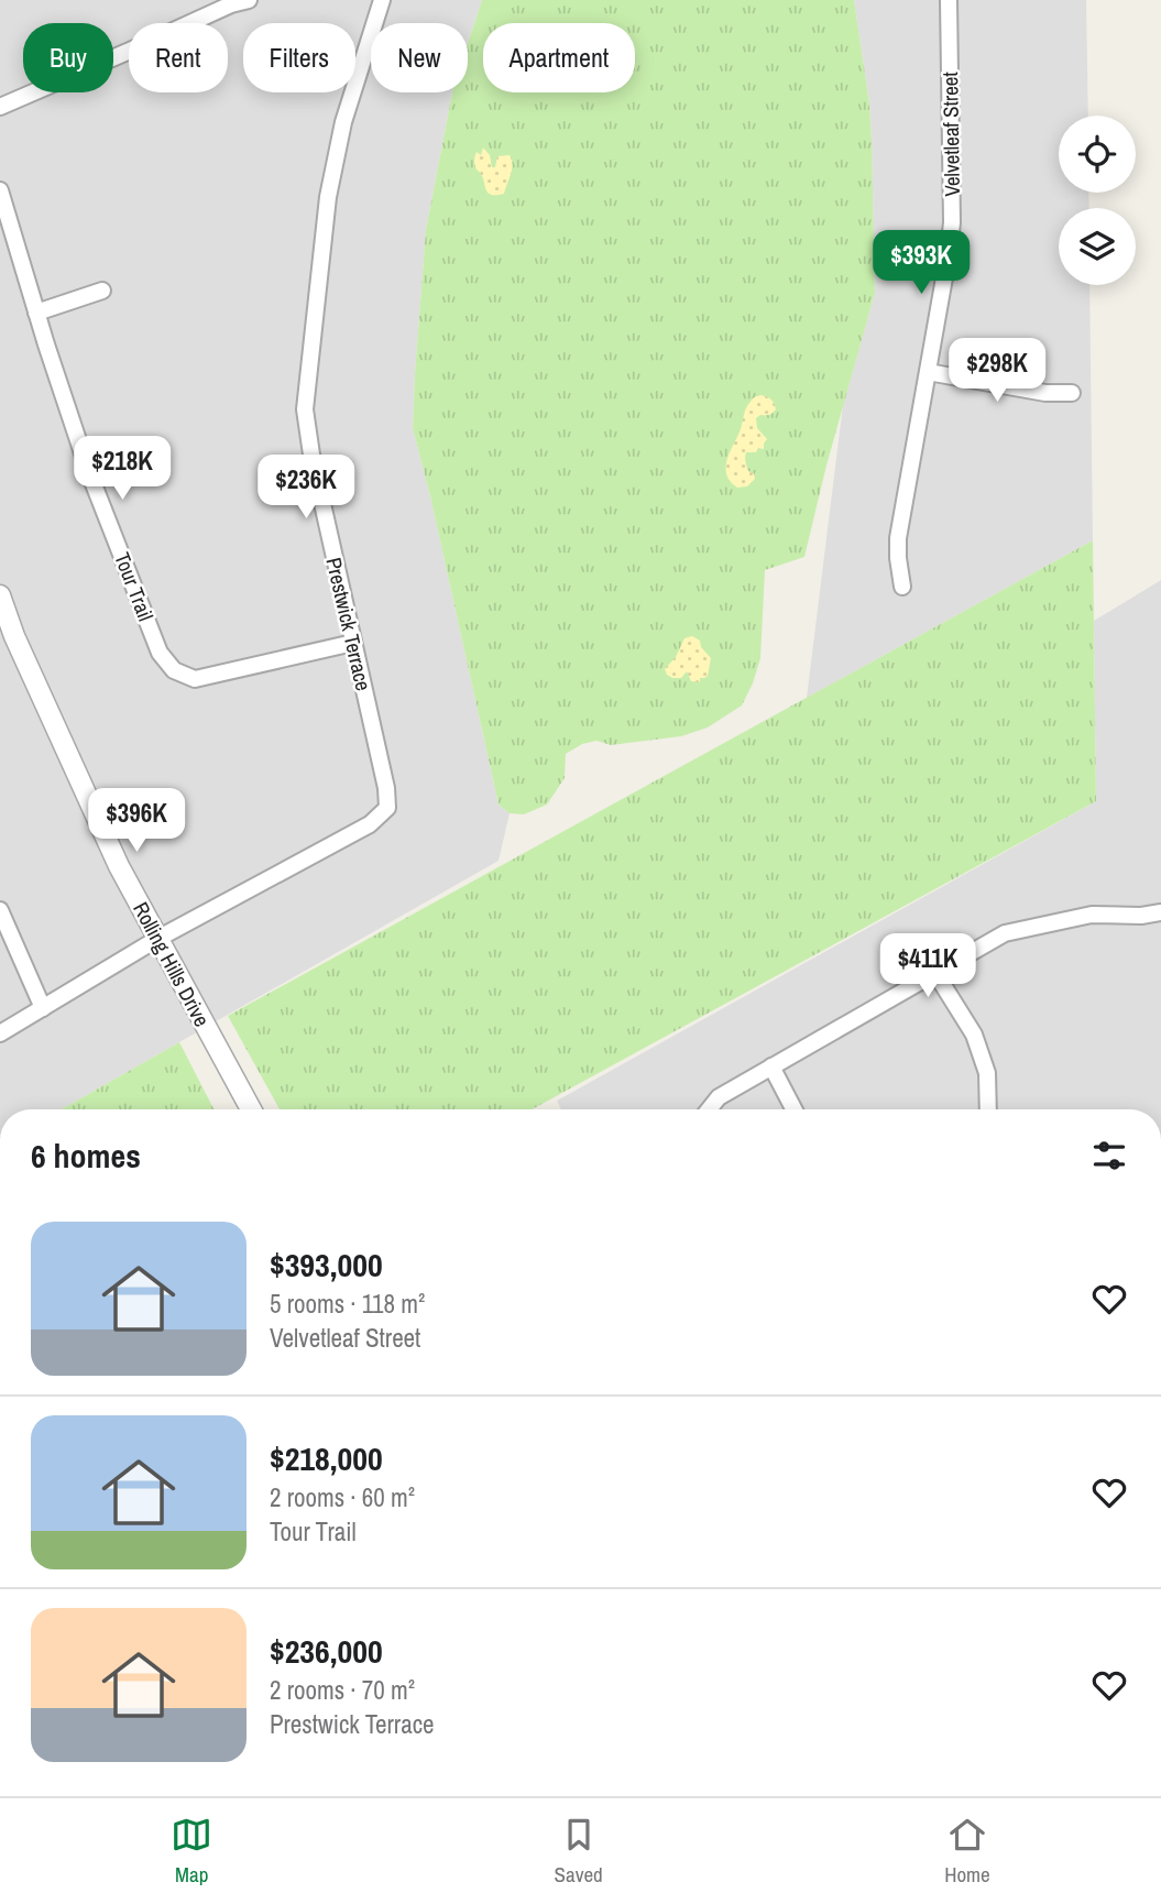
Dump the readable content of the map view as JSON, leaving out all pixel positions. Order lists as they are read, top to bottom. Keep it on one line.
{"streets":{"street":["Velvetleaf Street","Tour Trail","Prestwick Terrace","Rolling Hills Drive"]},"crossings":[["Tour Trail","Prestwick Terrace"],["Prestwick Terrace","Rolling Hills Drive"]],"page":{"chip":["Buy","Rent","Filters","New","Apartment"],"price":["$393K","$298K","$218K","$236K","$396K","$411K"],"heading":"6 homes","list":[{"name":"$393,000","note":"5 rooms · 118 m² · Velvetleaf Street"},{"name":"$218,000","note":"2 rooms · 60 m² · Tour Trail"},{"name":"$236,000","note":"2 rooms · 70 m² · Prestwick Terrace"}],"tabs":["Map","Saved","Home"]}}
